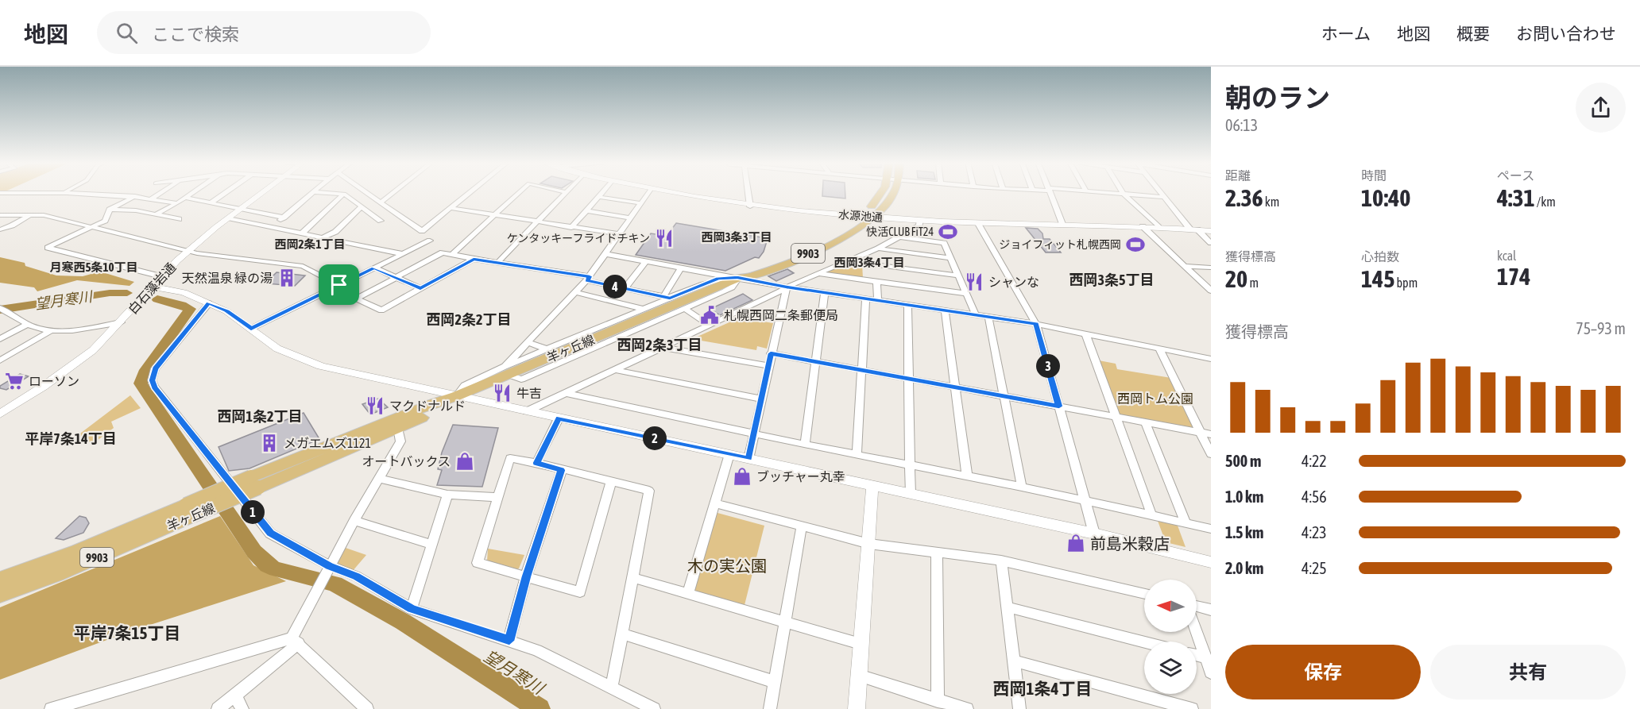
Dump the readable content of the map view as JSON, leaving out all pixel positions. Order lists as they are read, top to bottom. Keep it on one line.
{"streets":{"main road":["9903","羊ヶ丘線"],"street":["水源池通","白石藻岩通"]},"crossings":[["水源池通","羊ヶ丘線"]],"districts":["西岡3条3丁目","西岡2条1丁目","西岡3条4丁目","月寒西5条10丁目","西岡3条5丁目","西岡2条2丁目","西岡2条3丁目","西岡1条2丁目","平岸7条14丁目","平岸7条15丁目","西岡1条4丁目"],"water":["望月寒川"],"parks":["西岡トム公園","木の実公園"],"places":{"sports":["快活CLUB FiT24","ジョイフィット札幌西岡"],"restaurant":["ケンタッキーフライドチキン","シャンな","牛吉","マクドナルド"],"building":["天然温泉 緑の湯","メガエムズ1121"],"public building":["札幌西岡二条郵便局"],"supermarket":["ローソン"],"shop":["オートバックス","ブッチャー丸幸","前島米穀店"]},"north":"left","page":{"header":"地図","search":"ここで検索","nav":["ホーム","地図","概要","お問い合わせ"],"heading":["朝のラン","06:13"],"stats":[["距離","2.36 km"],["時間","10:40"],["ペース","4:31 /km"],["獲得標高","20 m"],["心拍数","145 bpm"],["kcal","174"]],"pins":["4","3","2","1"],"chart":["獲得標高","75–93 m"],"list":[{"name":"500 m","note":"4:22"},{"name":"1.0 km","note":"4:56"},{"name":"1.5 km","note":"4:23"},{"name":"2.0 km","note":"4:25"}],"buttons":["保存","共有"]}}
